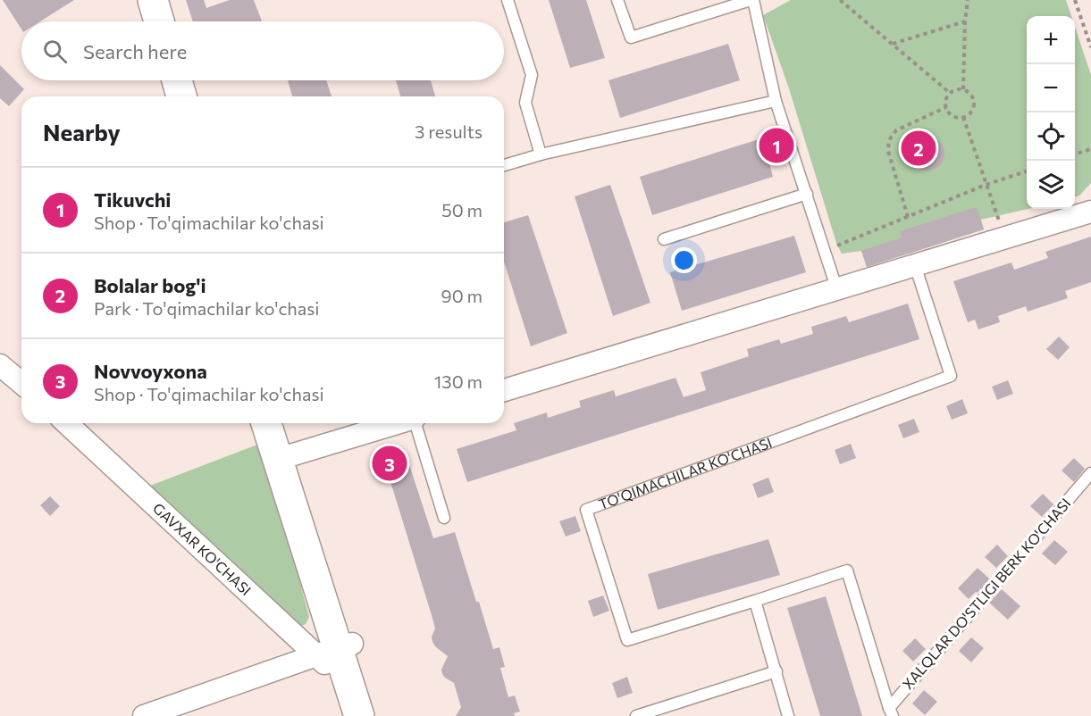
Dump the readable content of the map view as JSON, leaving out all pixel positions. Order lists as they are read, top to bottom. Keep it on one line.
{"streets":{"street":["GAVXAR KO'CHASI"],"lane":["TO'QIMACHILAR KO'CHASI","XALQLAR DO'STLIGI BERK KO'CHASI"]},"page":{"map_buttons":["+","−"],"search":"Search here","heading":["Nearby","3 results"],"pins":["1","2","3"],"list":[{"mark":"1","name":"Tikuvchi","note":"Shop · To'qimachilar ko'chasi","value":"50 m"},{"mark":"2","name":"Bolalar bog'i","note":"Park · To'qimachilar ko'chasi","value":"90 m"},{"mark":"3","name":"Novvoyxona","note":"Shop · To'qimachilar ko'chasi","value":"130 m"}]}}
